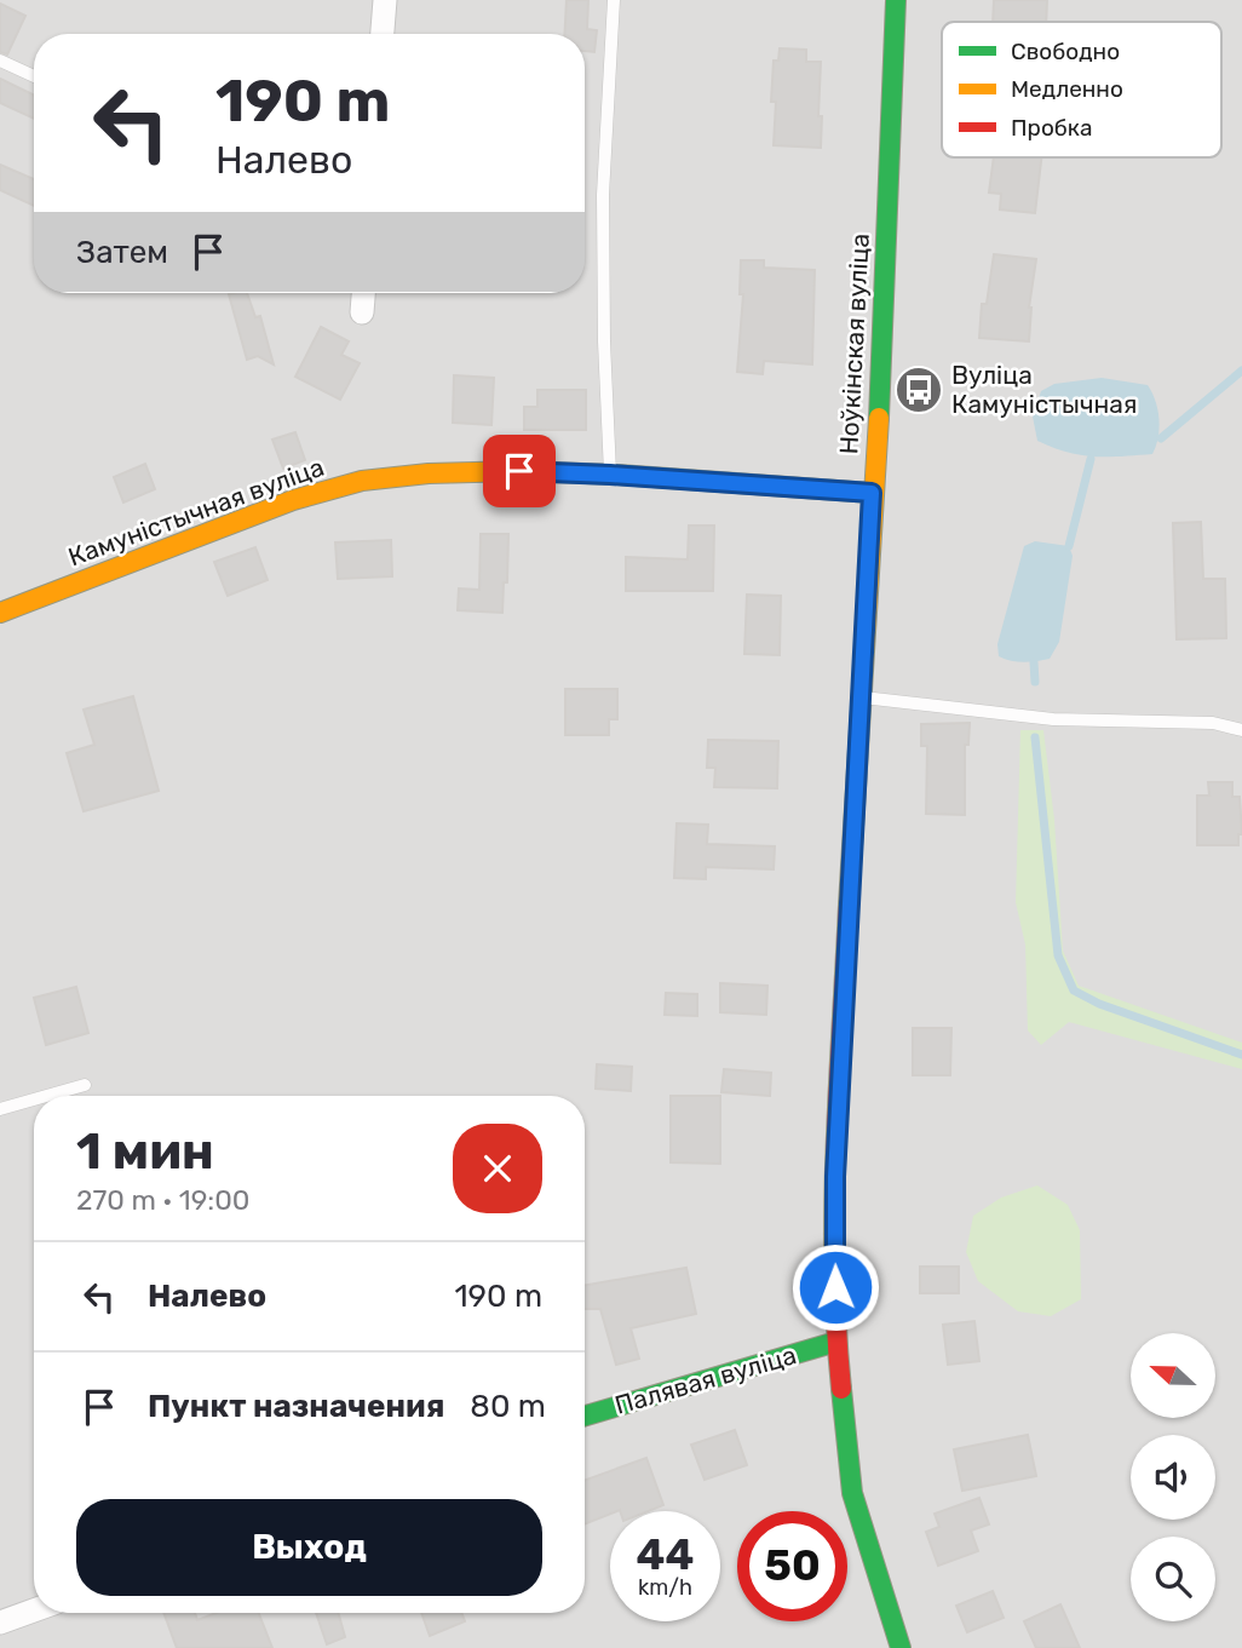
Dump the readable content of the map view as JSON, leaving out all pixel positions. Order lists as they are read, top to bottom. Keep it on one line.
{"streets":{"main road":["Ноўкінская вуліца","Камуністычная вуліца","Палявая вуліца"]},"crossings":[["Ноўкінская вуліца","Камуністычная вуліца"],["Ноўкінская вуліца","Палявая вуліца"]],"places":{"bus stop":["Вуліца Камуністычная"]},"legend":["Свободно","Медленно","Пробка"],"north":"left","page":{"turn":["190 m","Налево"],"then":"Затем","heading":["1 мин","270 m · 19:00"],"list":[{"name":"Налево","value":"190 m"},{"name":"Пункт назначения","value":"80 m"}],"buttons":"Выход","speed":"44 km/h","limit":"50"}}
